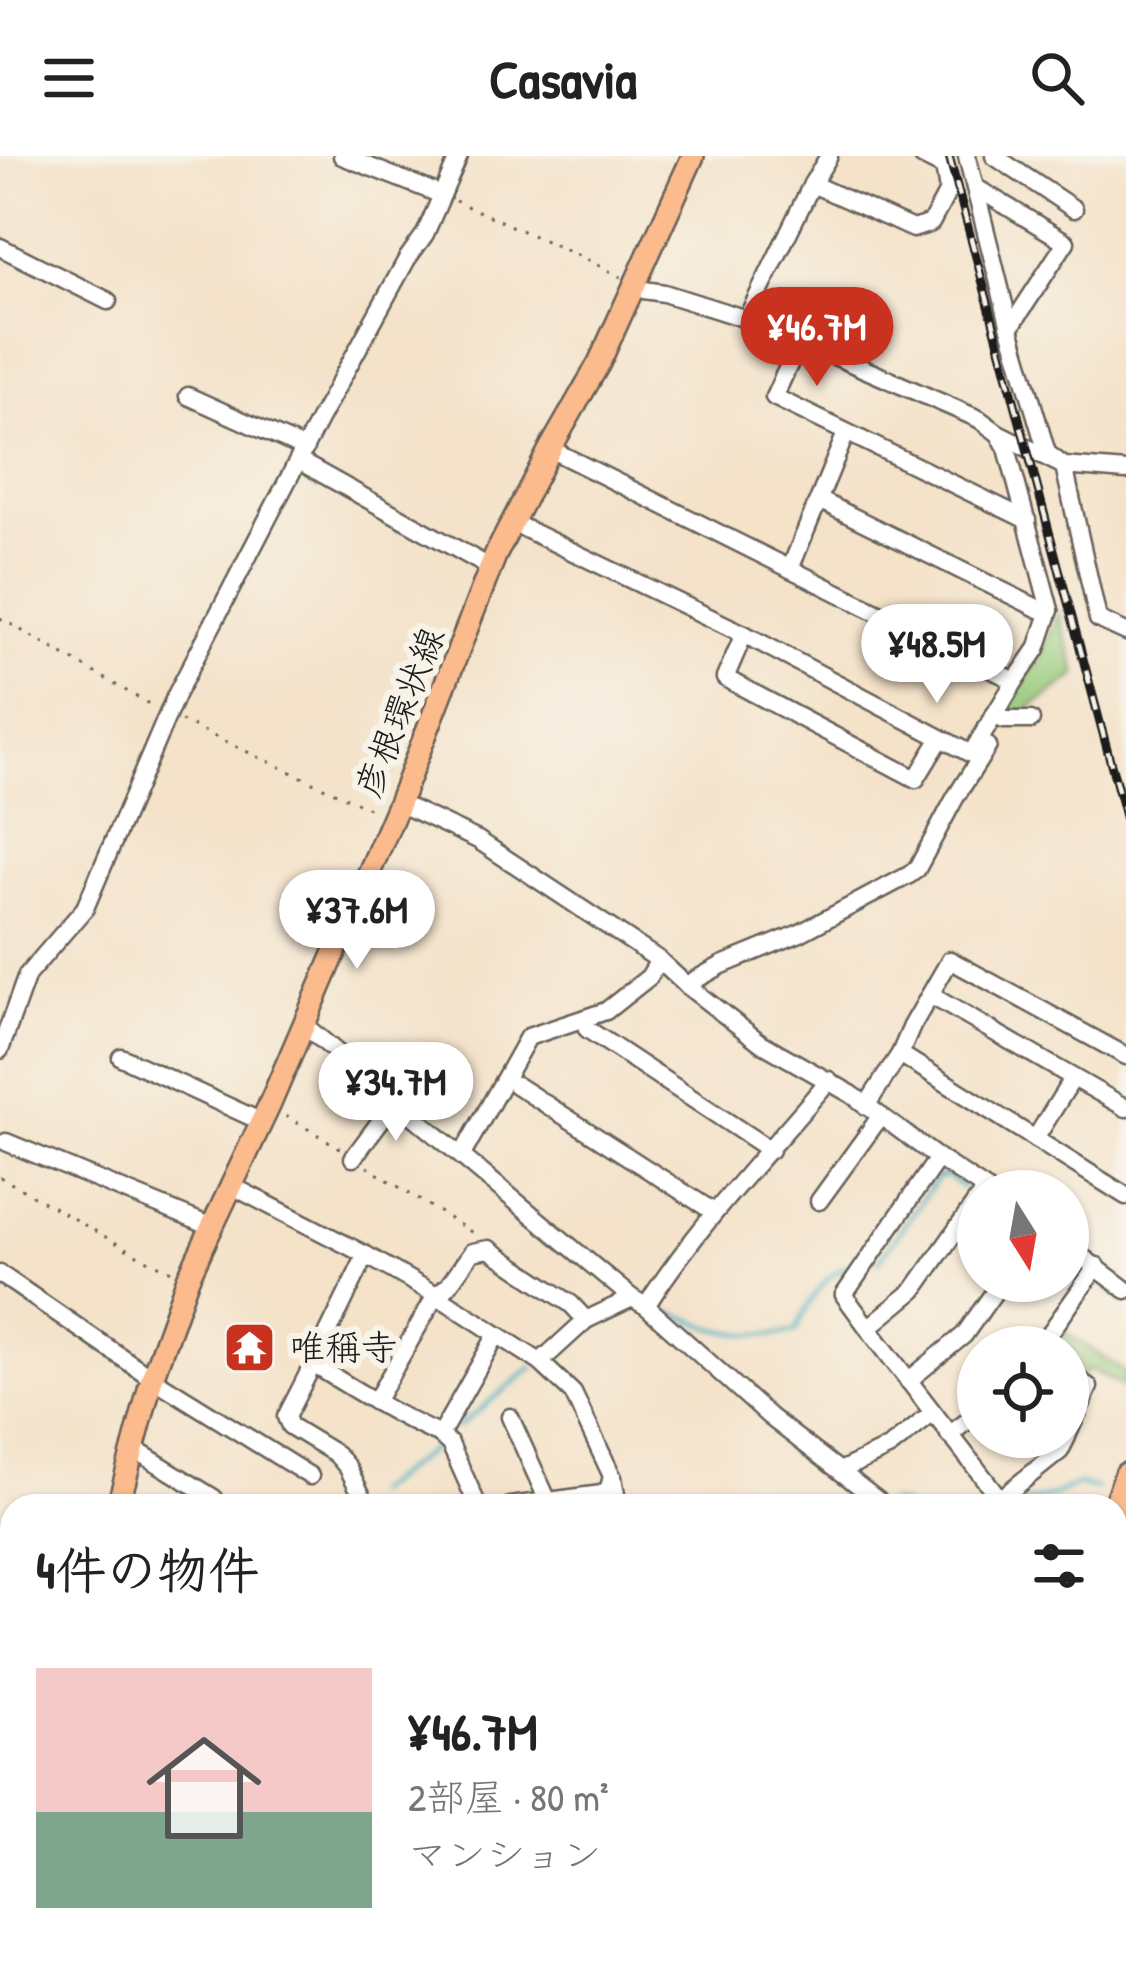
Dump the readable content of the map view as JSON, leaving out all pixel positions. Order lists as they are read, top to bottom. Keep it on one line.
{"streets":{"main road":["彦根環状線"]},"places":{"temple":["唯稱寺"]},"north":"bottom","page":{"header":"Casavia","price":["¥46.7M","¥48.5M","¥37.6M","¥34.7M"],"heading":"4件の物件","list":[{"name":"¥46.7M","note":"2部屋 · 80 m² · マンション"}]}}
